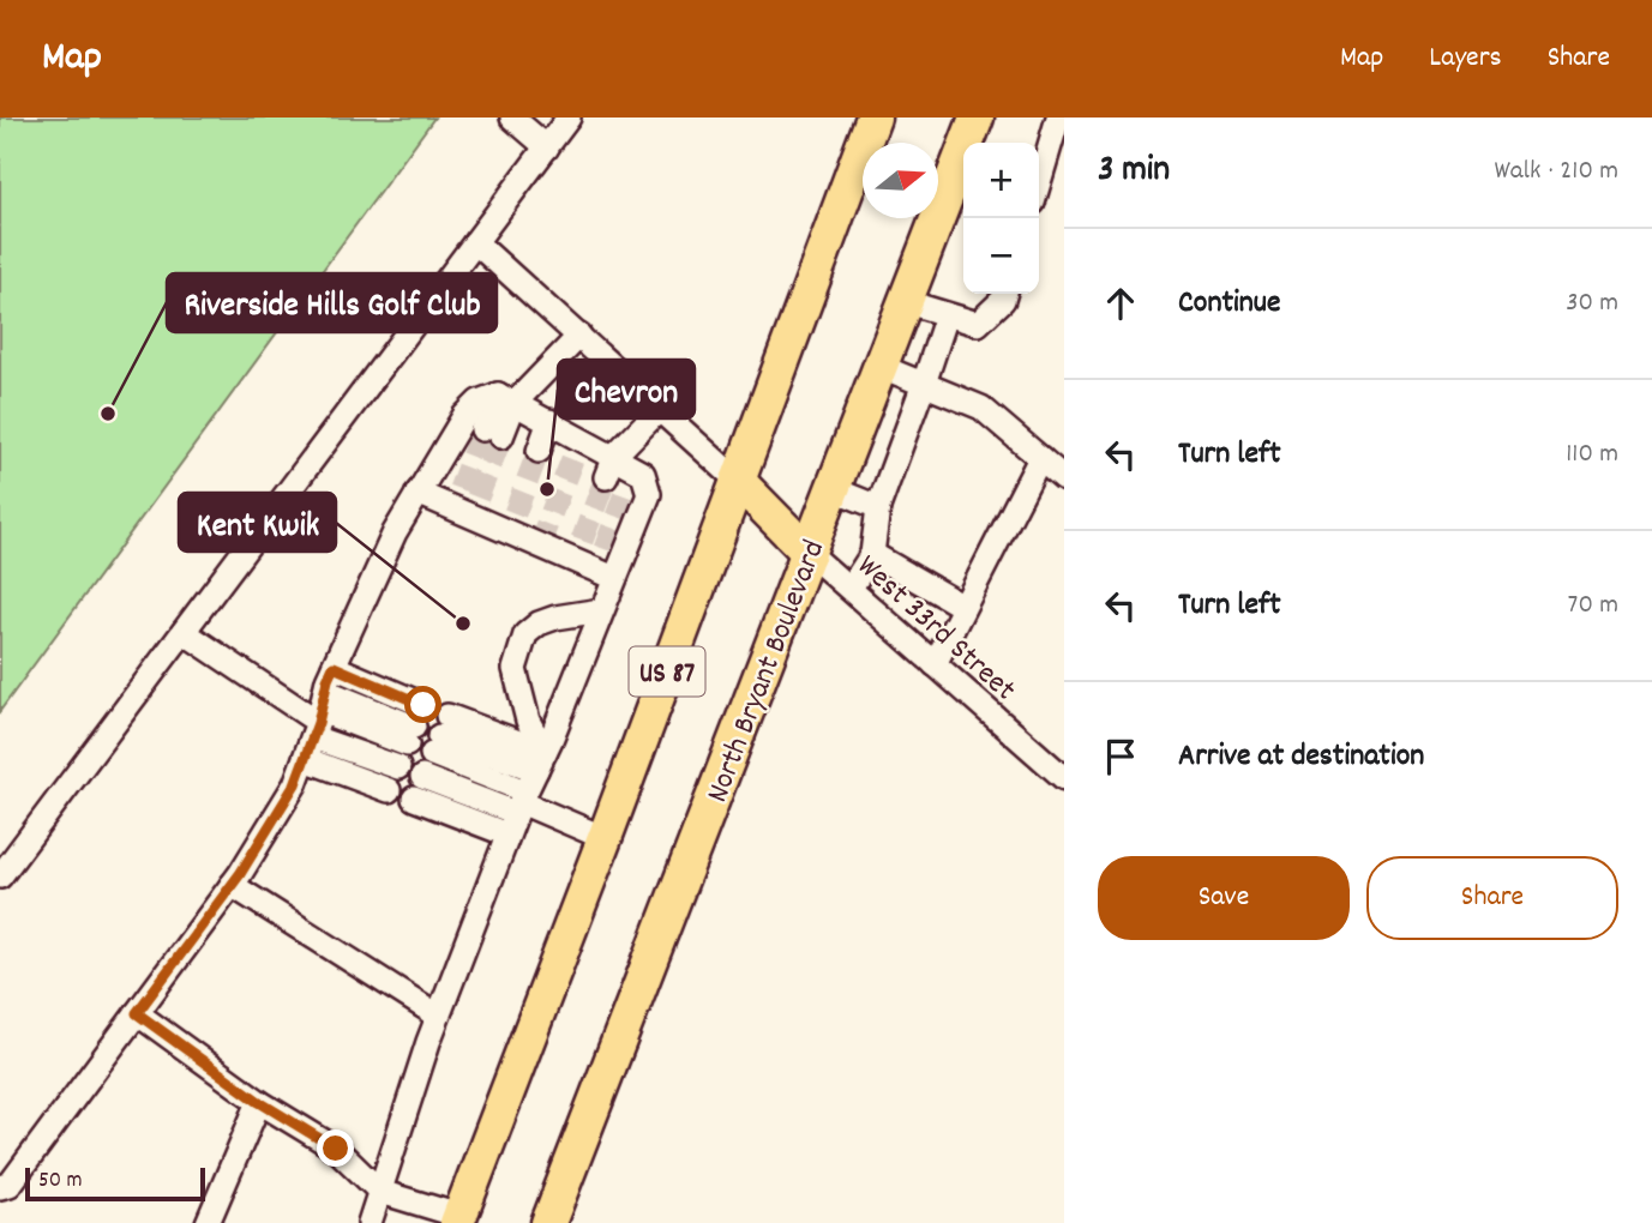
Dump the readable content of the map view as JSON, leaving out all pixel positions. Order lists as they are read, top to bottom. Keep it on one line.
{"streets":{"highway":["North Bryant Boulevard","US 87"],"street":["West 33rd Street"]},"crossings":[["West 33rd Street","North Bryant Boulevard"]],"places":["Riverside Hills Golf Club","Chevron","Kent Kwik"],"scale_bar":"50 m","north":"right","page":{"header":"Map","nav":["Map","Layers","Share"],"heading":["3 min","Walk · 210 m"],"map_buttons":["+","−"],"list":[["Continue","30 m"],["Turn left","110 m"],["Turn left","70 m"],"Arrive at destination"],"buttons":["Save","Share"],"scale":"50 m"}}
